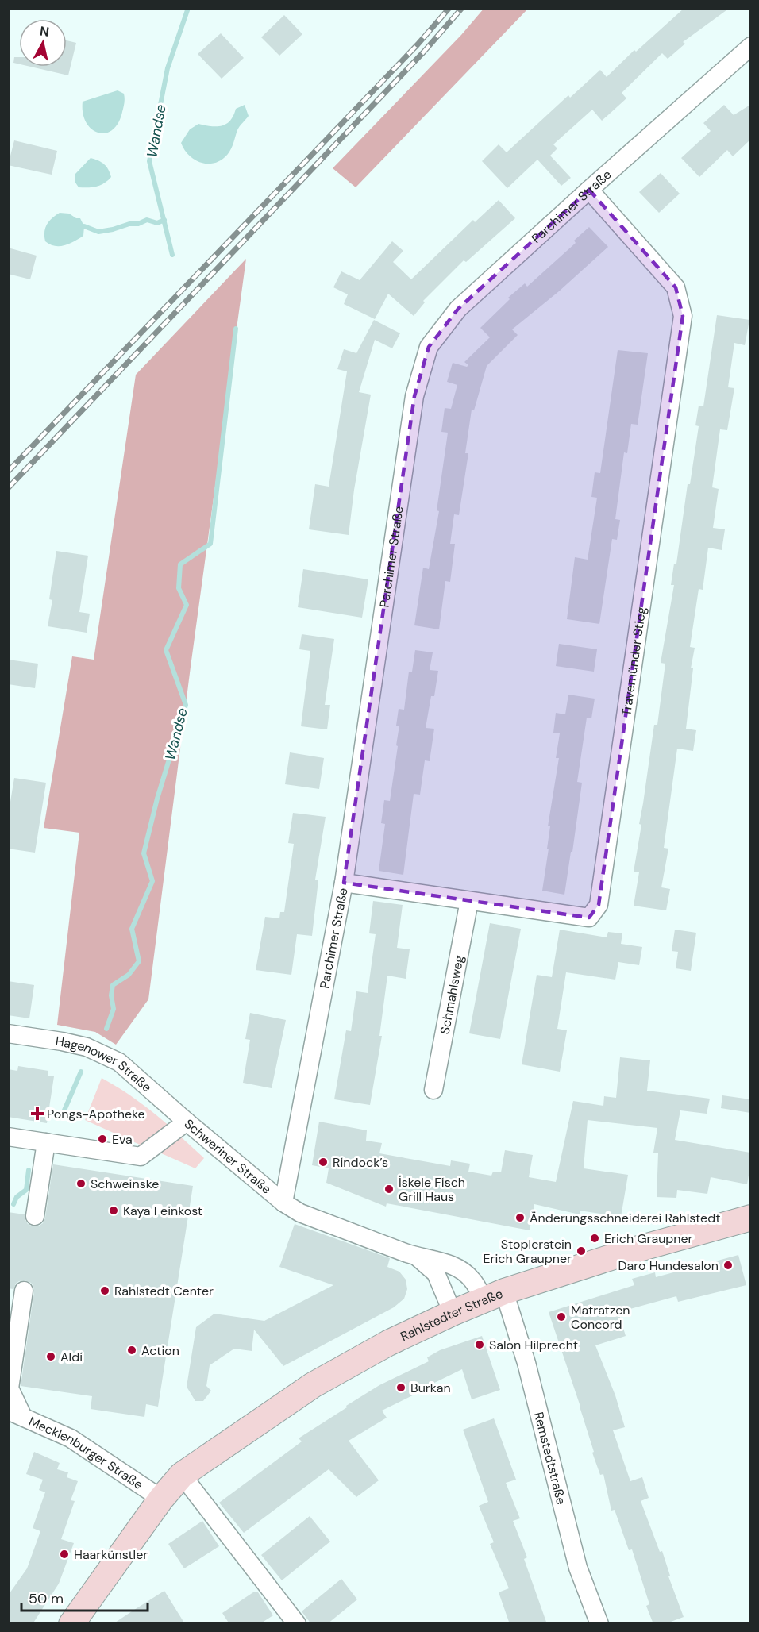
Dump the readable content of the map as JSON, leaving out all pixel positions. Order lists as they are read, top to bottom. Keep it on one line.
{"streets":{"main road":["Rahlstedter Straße"],"street":["Parchimer Straße","Travemünder Stieg","Schmahlsweg","Hagenower Straße","Schweriner Straße","Mecklenburger Straße","Remstedtstraße"]},"crossings":[["Parchimer Straße","Travemünder Stieg"],["Parchimer Straße","Schweriner Straße"],["Travemünder Stieg","Schmahlsweg"],["Hagenower Straße","Schweriner Straße"],["Schweriner Straße","Rahlstedter Straße"],["Schweriner Straße","Remstedtstraße"],["Rahlstedter Straße","Mecklenburger Straße"],["Rahlstedter Straße","Remstedtstraße"]],"water":["Wandse"],"places":{"health":["Pongs-Apotheke"],"other":["Eva","Rindock’s","Schweinske","İskele Fisch Grill Haus","Kaya Feinkost","Änderungsschneiderei Rahlstedt","Erich Graupner","Stoplerstein Erich Graupner","Daro Hundesalon","Rahlstedt Center","Matratzen Concord","Salon Hilprecht","Action","Aldi","Burkan","Haarkünstler"]},"scale_bar":"50 m","north":"top"}
